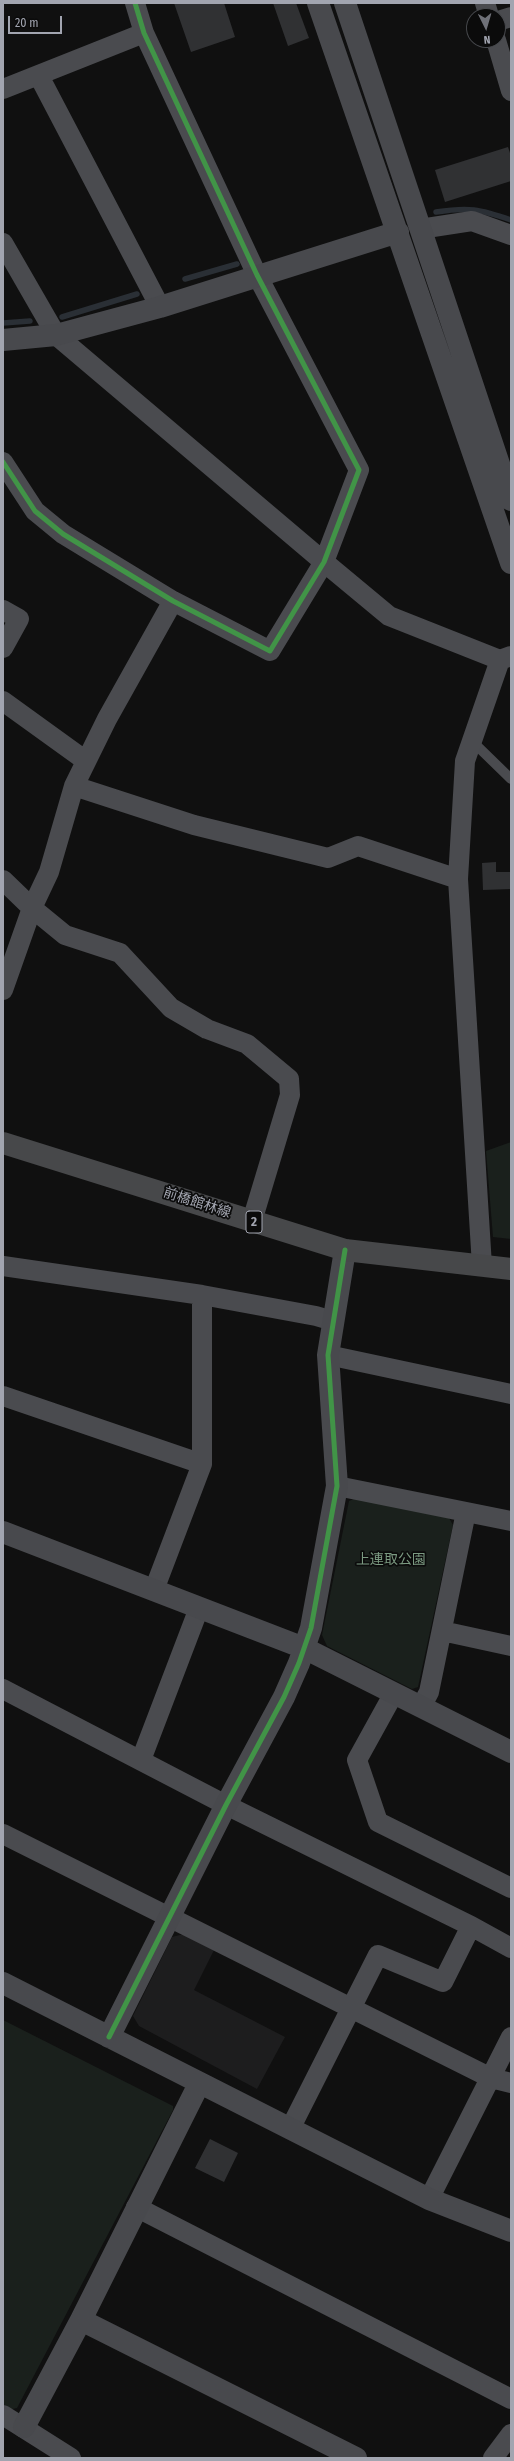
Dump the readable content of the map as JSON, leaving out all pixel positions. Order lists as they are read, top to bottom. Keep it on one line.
{"streets":{"main road":["前橋館林線","2"]},"parks":["上連取公園"],"scale_bar":"20 m","north":"bottom"}
